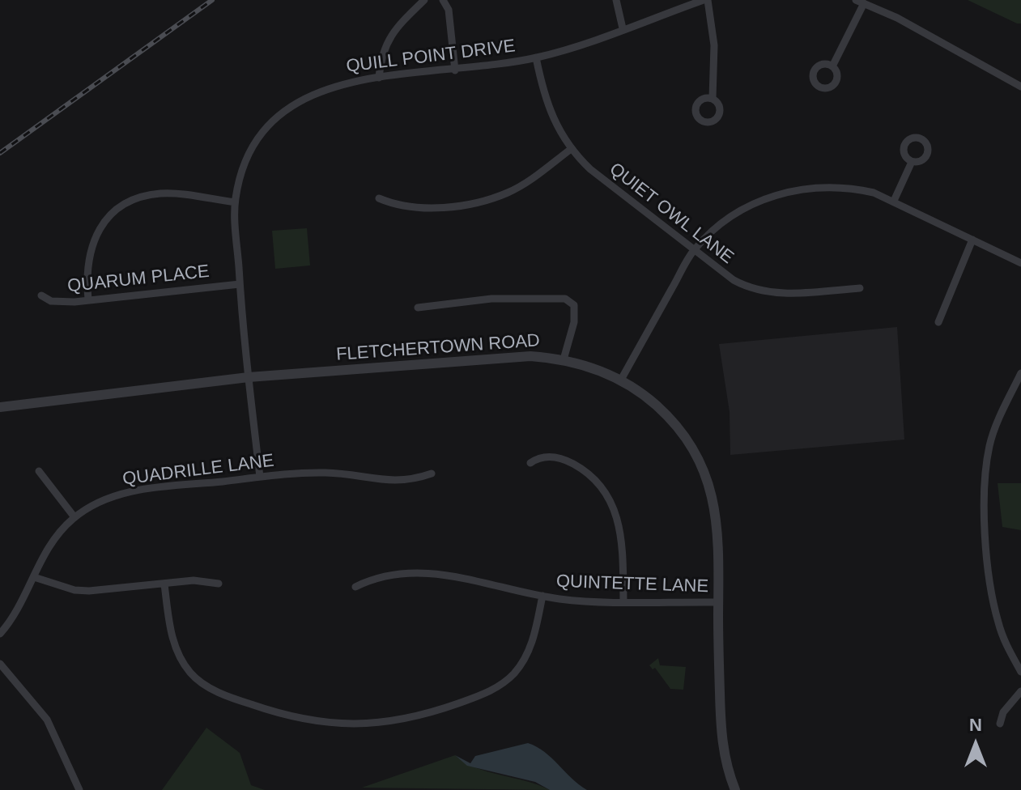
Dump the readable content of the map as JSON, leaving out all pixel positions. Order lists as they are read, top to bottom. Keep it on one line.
{"streets":{"street":["QUILL POINT DRIVE","QUIET OWL LANE","QUARUM PLACE","FLETCHERTOWN ROAD","QUADRILLE LANE","QUINTETTE LANE"]},"crossings":[["QUILL POINT DRIVE","QUIET OWL LANE"],["QUILL POINT DRIVE","QUARUM PLACE"],["QUILL POINT DRIVE","FLETCHERTOWN ROAD"],["QUILL POINT DRIVE","QUADRILLE LANE"],["FLETCHERTOWN ROAD","QUINTETTE LANE"]],"north":"top"}
